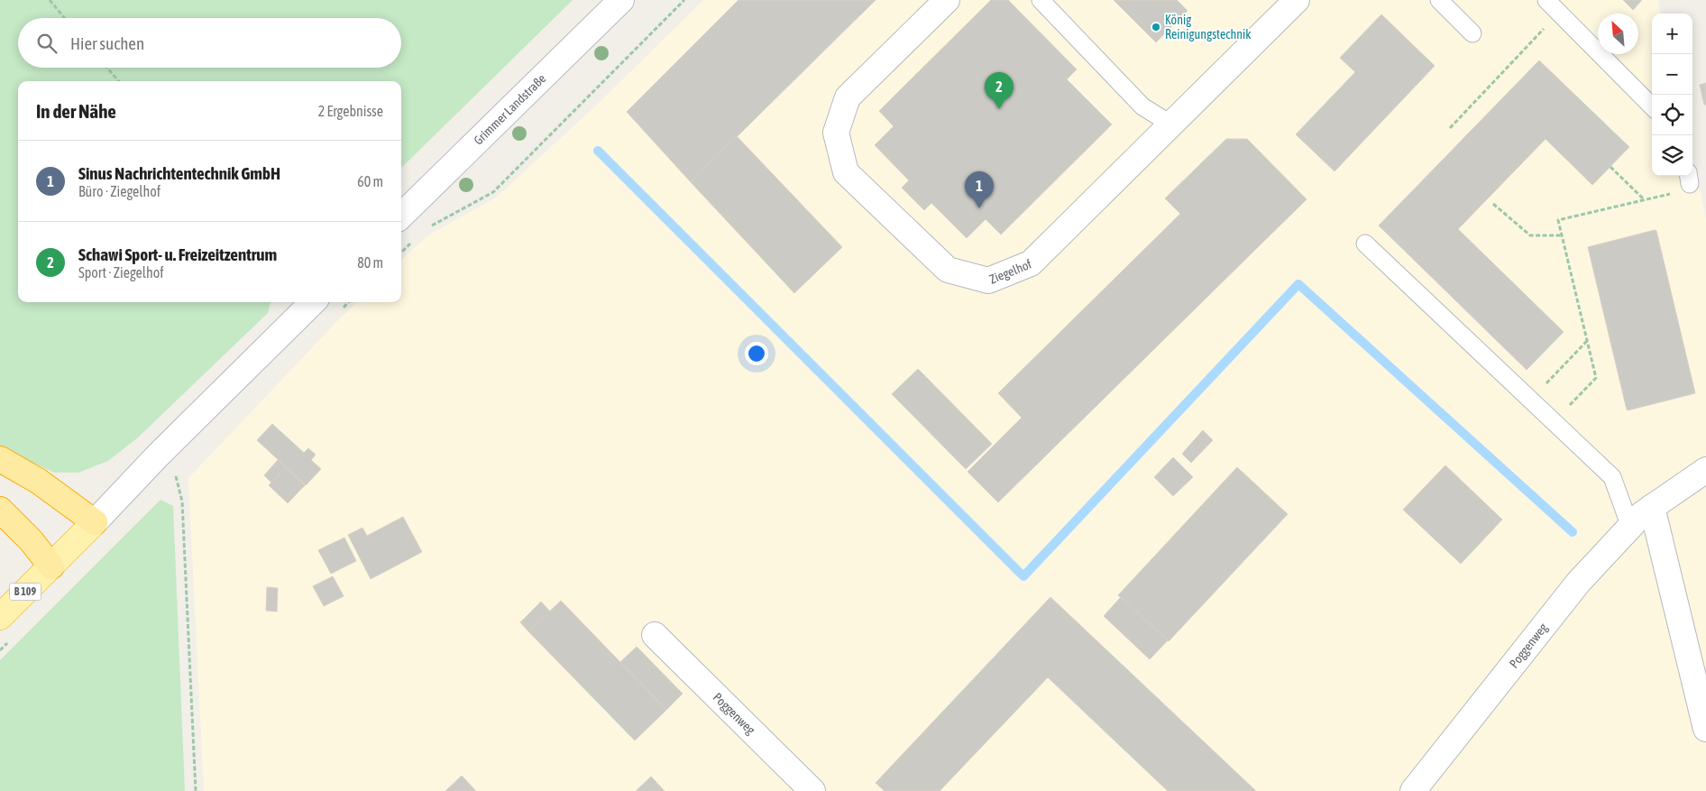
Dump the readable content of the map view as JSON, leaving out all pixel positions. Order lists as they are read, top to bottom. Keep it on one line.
{"streets":{"main road":["B 109"],"street":["Grimmer Landstraße","Ziegelhof","Poggenweg"]},"places":["König Reinigungstechnik"],"north":"top left","page":{"map_buttons":["+","−"],"search":"Hier suchen","pins":["2","1"],"heading":["In der Nähe","2 Ergebnisse"],"list":[{"mark":"1","name":"Sinus Nachrichtentechnik GmbH","note":"Büro · Ziegelhof","value":"60 m"},{"mark":"2","name":"Schawi Sport- u. Freizeitzentrum","note":"Sport · Ziegelhof","value":"80 m"}]}}
